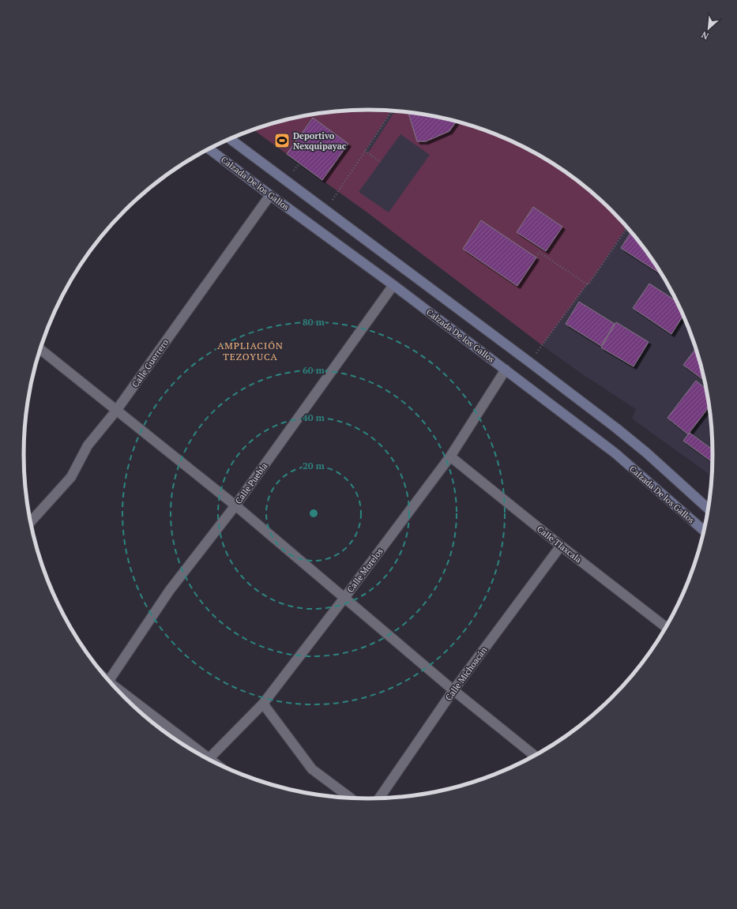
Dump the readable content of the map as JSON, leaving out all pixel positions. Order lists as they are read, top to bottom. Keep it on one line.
{"streets":{"main road":["Calzada De los Gallos"],"street":["Calle Guerrero","Calle Puebla","Calle Tlaxcala","Calle Morelos","Calle Michoacán"]},"crossings":[["Calzada De los Gallos","Calle Guerrero"],["Calzada De los Gallos","Calle Puebla"],["Calzada De los Gallos","Calle Morelos"],["Calle Tlaxcala","Calle Morelos"],["Calle Tlaxcala","Calle Michoacán"]],"districts":["AMPLIACIÓN TEZOYUCA"],"places":{"sports":["Deportivo Nexquipayac"]},"north":"bottom left","rings":["80 m","60 m","40 m","20 m"]}
